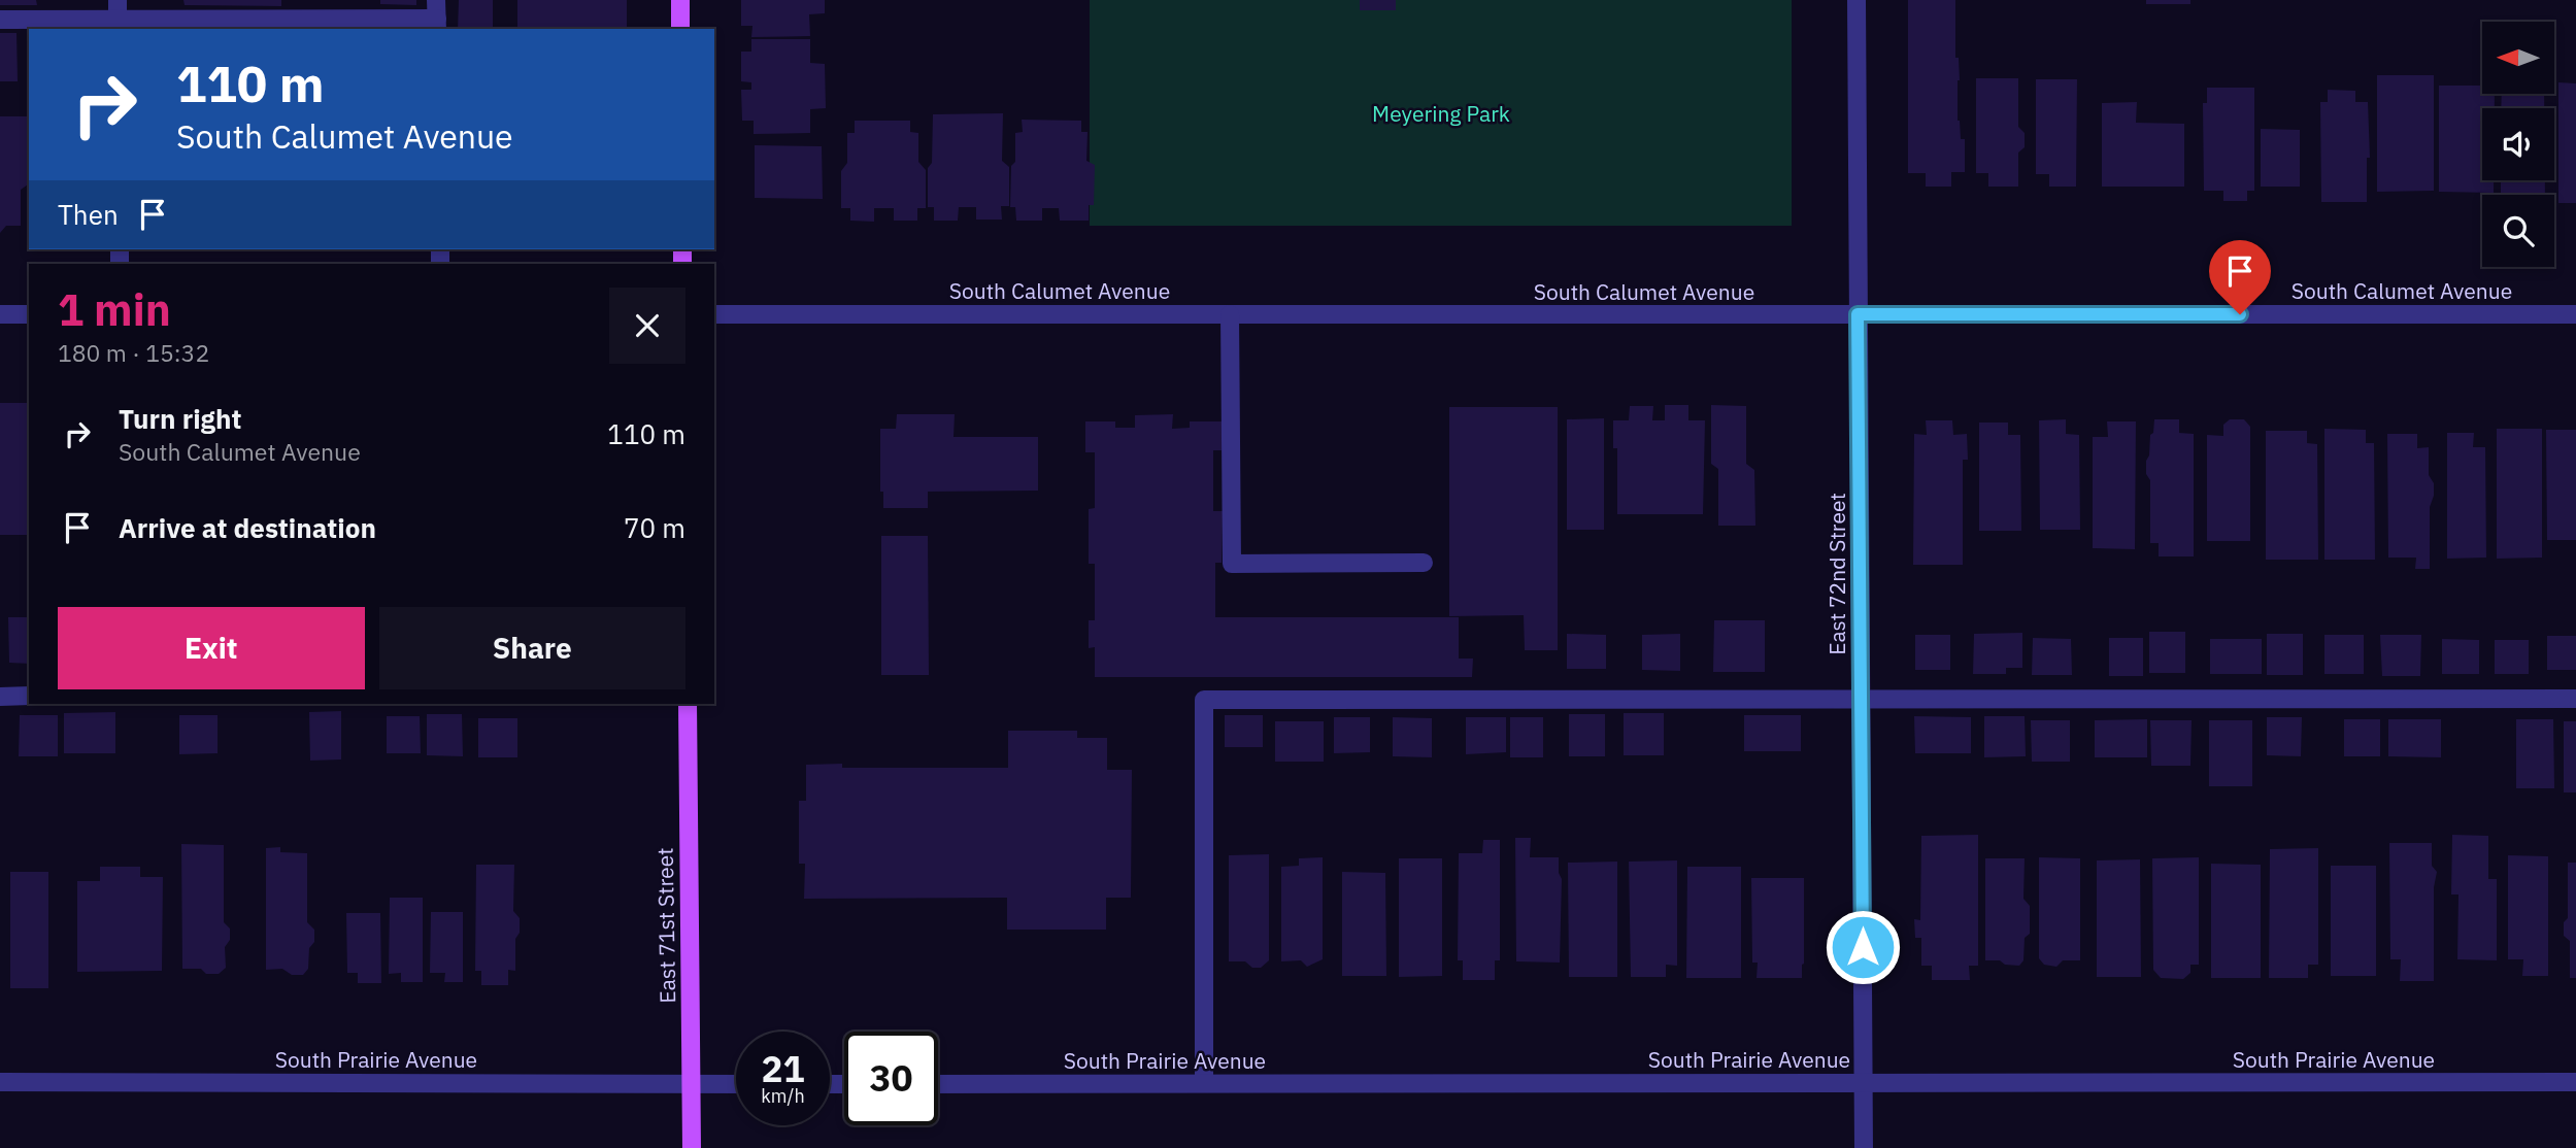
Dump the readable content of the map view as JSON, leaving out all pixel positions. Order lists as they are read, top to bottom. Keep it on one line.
{"streets":{"main road":["East 71st Street"],"street":["South Calumet Avenue","East 72nd Street","South Prairie Avenue"]},"crossings":[["South Calumet Avenue","East 72nd Street"],["East 72nd Street","South Prairie Avenue"],["East 71st Street","South Prairie Avenue"]],"parks":["Meyering Park"],"north":"left","page":{"turn":["110 m","South Calumet Avenue"],"then":"Then","heading":["1 min","180 m · 15:32"],"list":[{"name":"Turn right","note":"South Calumet Avenue","value":"110 m"},{"name":"Arrive at destination","value":"70 m"}],"buttons":["Exit","Share"],"speed":"21 km/h","limit":"30"}}
